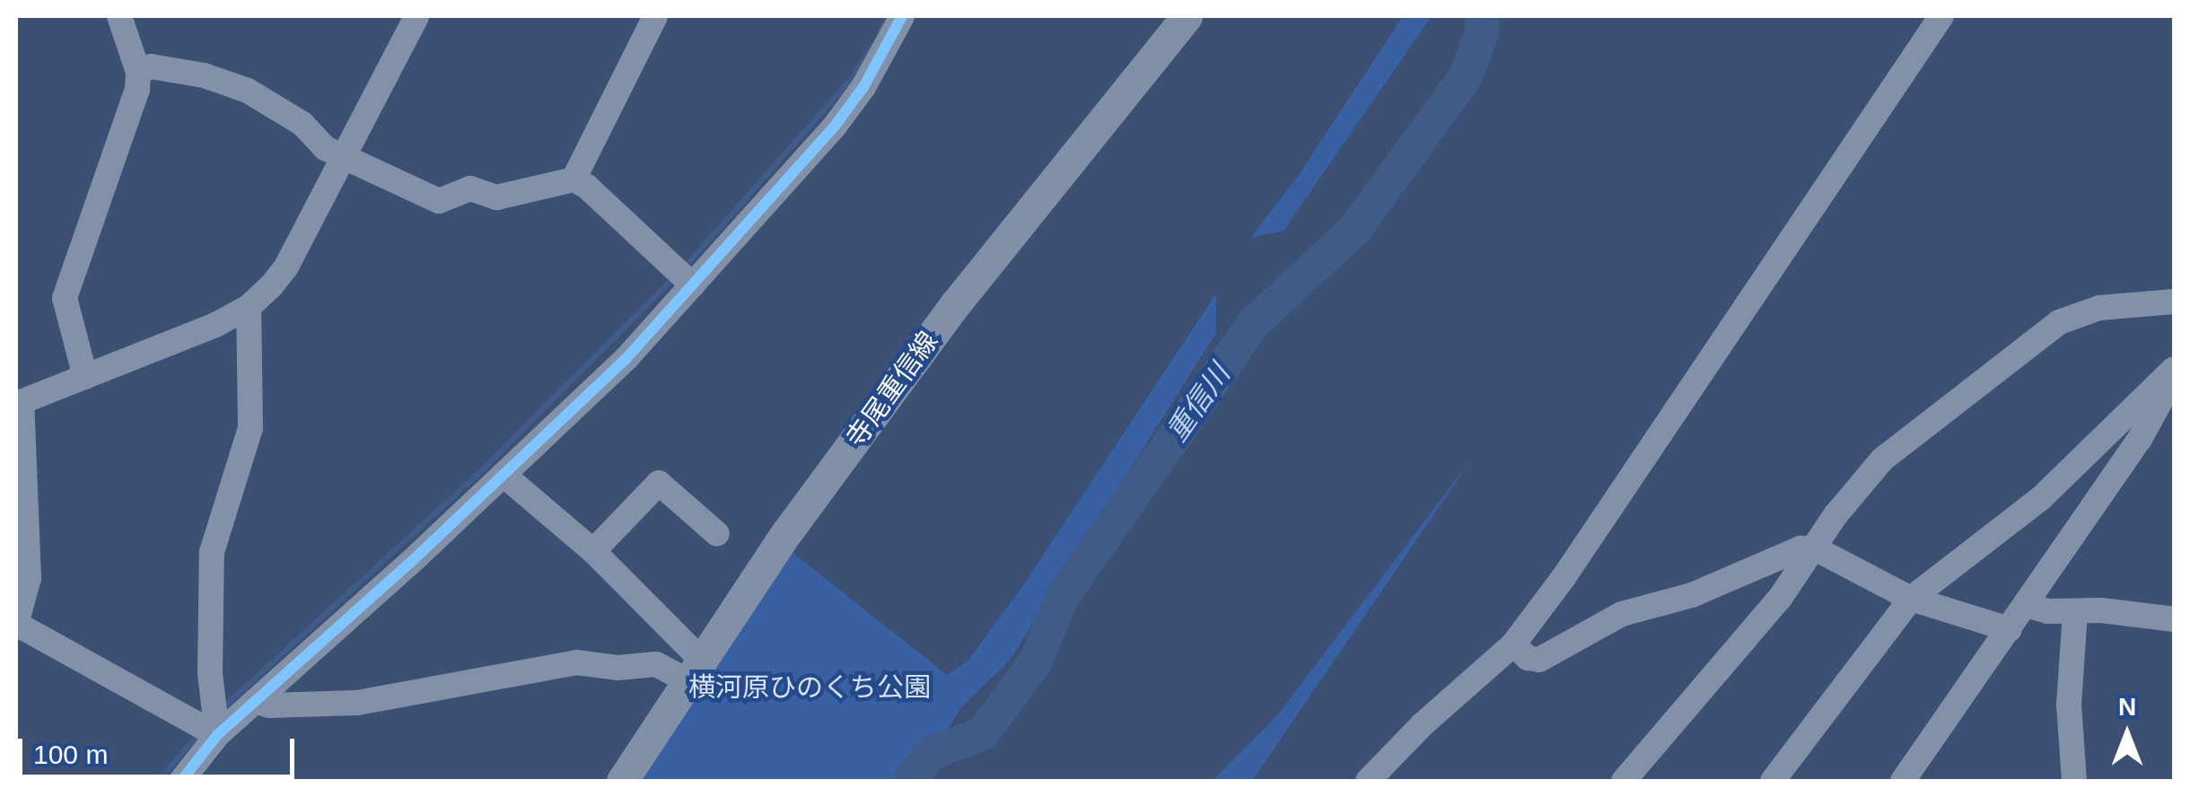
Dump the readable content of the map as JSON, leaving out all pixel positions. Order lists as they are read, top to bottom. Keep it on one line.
{"streets":{"main road":["寺尾重信線"]},"water":["重信川"],"parks":["横河原ひのくち公園"],"scale_bar":"100 m","north":"top"}
